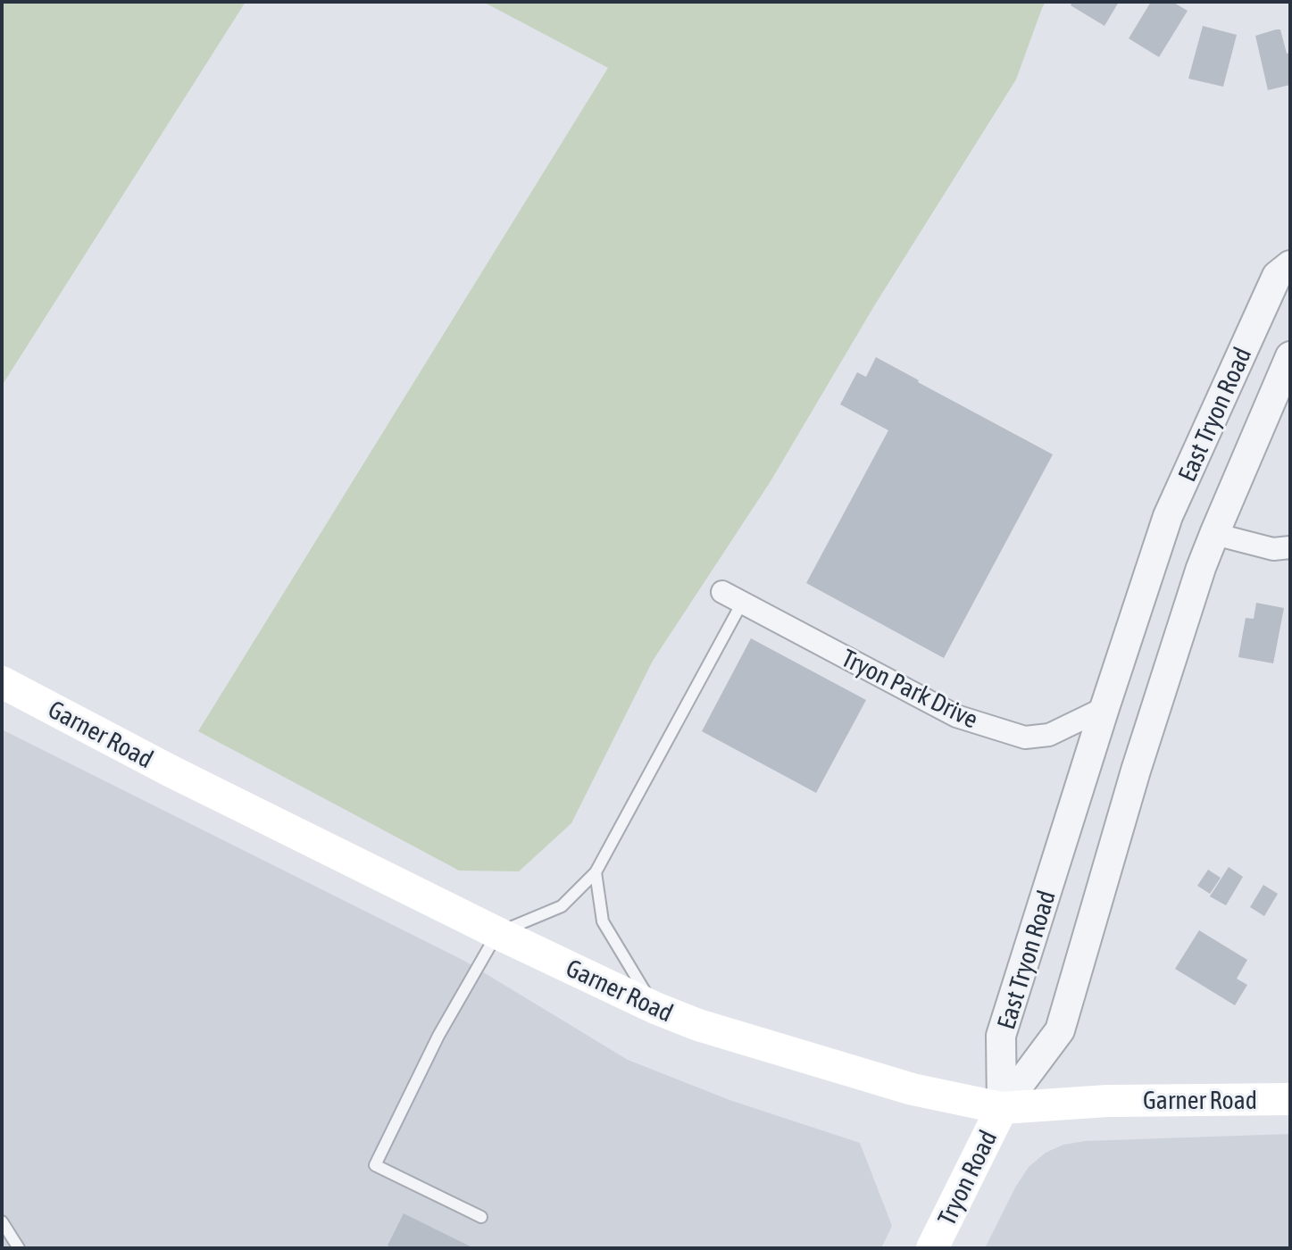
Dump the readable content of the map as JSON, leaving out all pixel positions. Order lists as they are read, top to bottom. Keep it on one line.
{"streets":{"main road":["Garner Road","Tryon Road"],"street":["East Tryon Road","Tryon Park Drive"]},"crossings":[["East Tryon Road","Tryon Park Drive"],["East Tryon Road","Garner Road"],["East Tryon Road","Tryon Road"],["Garner Road","Tryon Road"]]}
